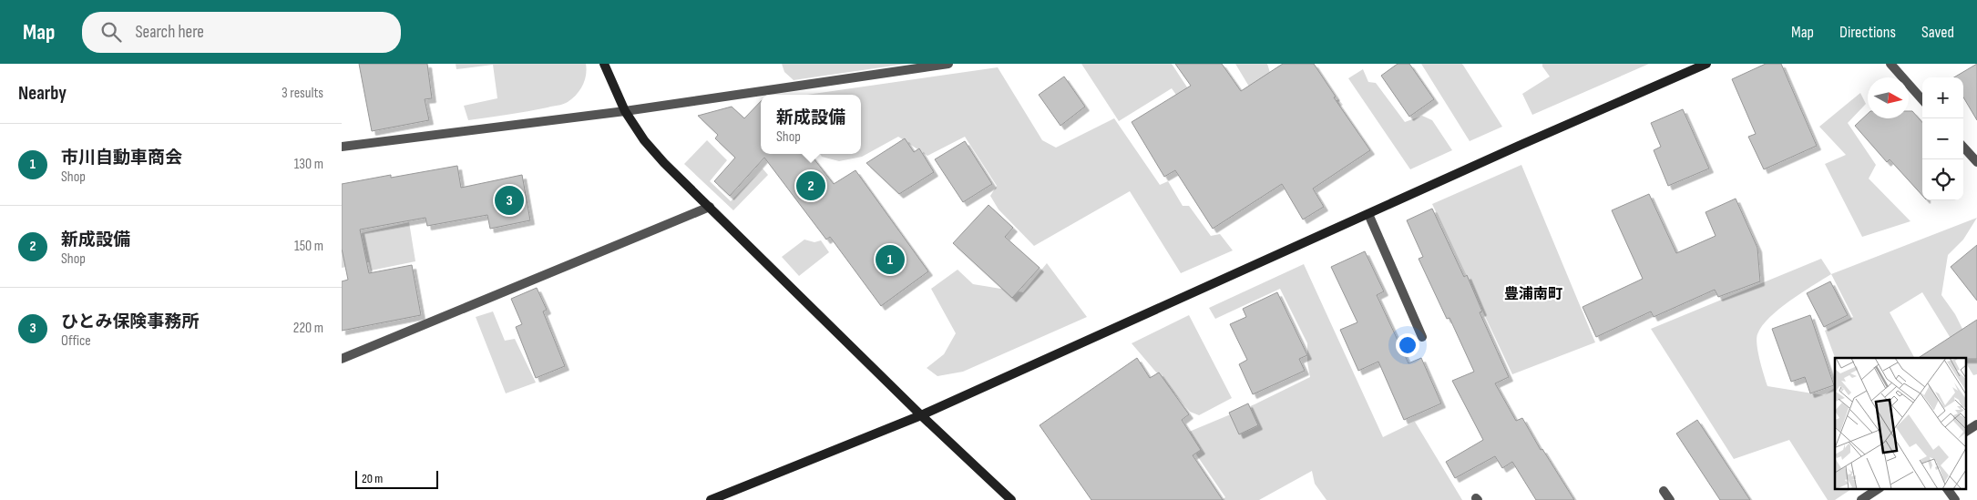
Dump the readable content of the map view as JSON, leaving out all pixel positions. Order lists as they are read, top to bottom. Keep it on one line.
{"districts":["豊浦南町"],"scale_bar":"20 m","north":"right","page":{"header":"Map","search":"Search here","nav":["Map","Directions","Saved"],"heading":["Nearby","3 results"],"map_buttons":["+","−"],"popup":["新成設備","Shop"],"list":[{"mark":"1","name":"市川自動車商会","note":"Shop","value":"130 m"},{"mark":"2","name":"新成設備","note":"Shop","value":"150 m"},{"mark":"3","name":"ひとみ保険事務所","note":"Office","value":"220 m"}],"pins":["2","3","1"],"scale":"20 m"}}
